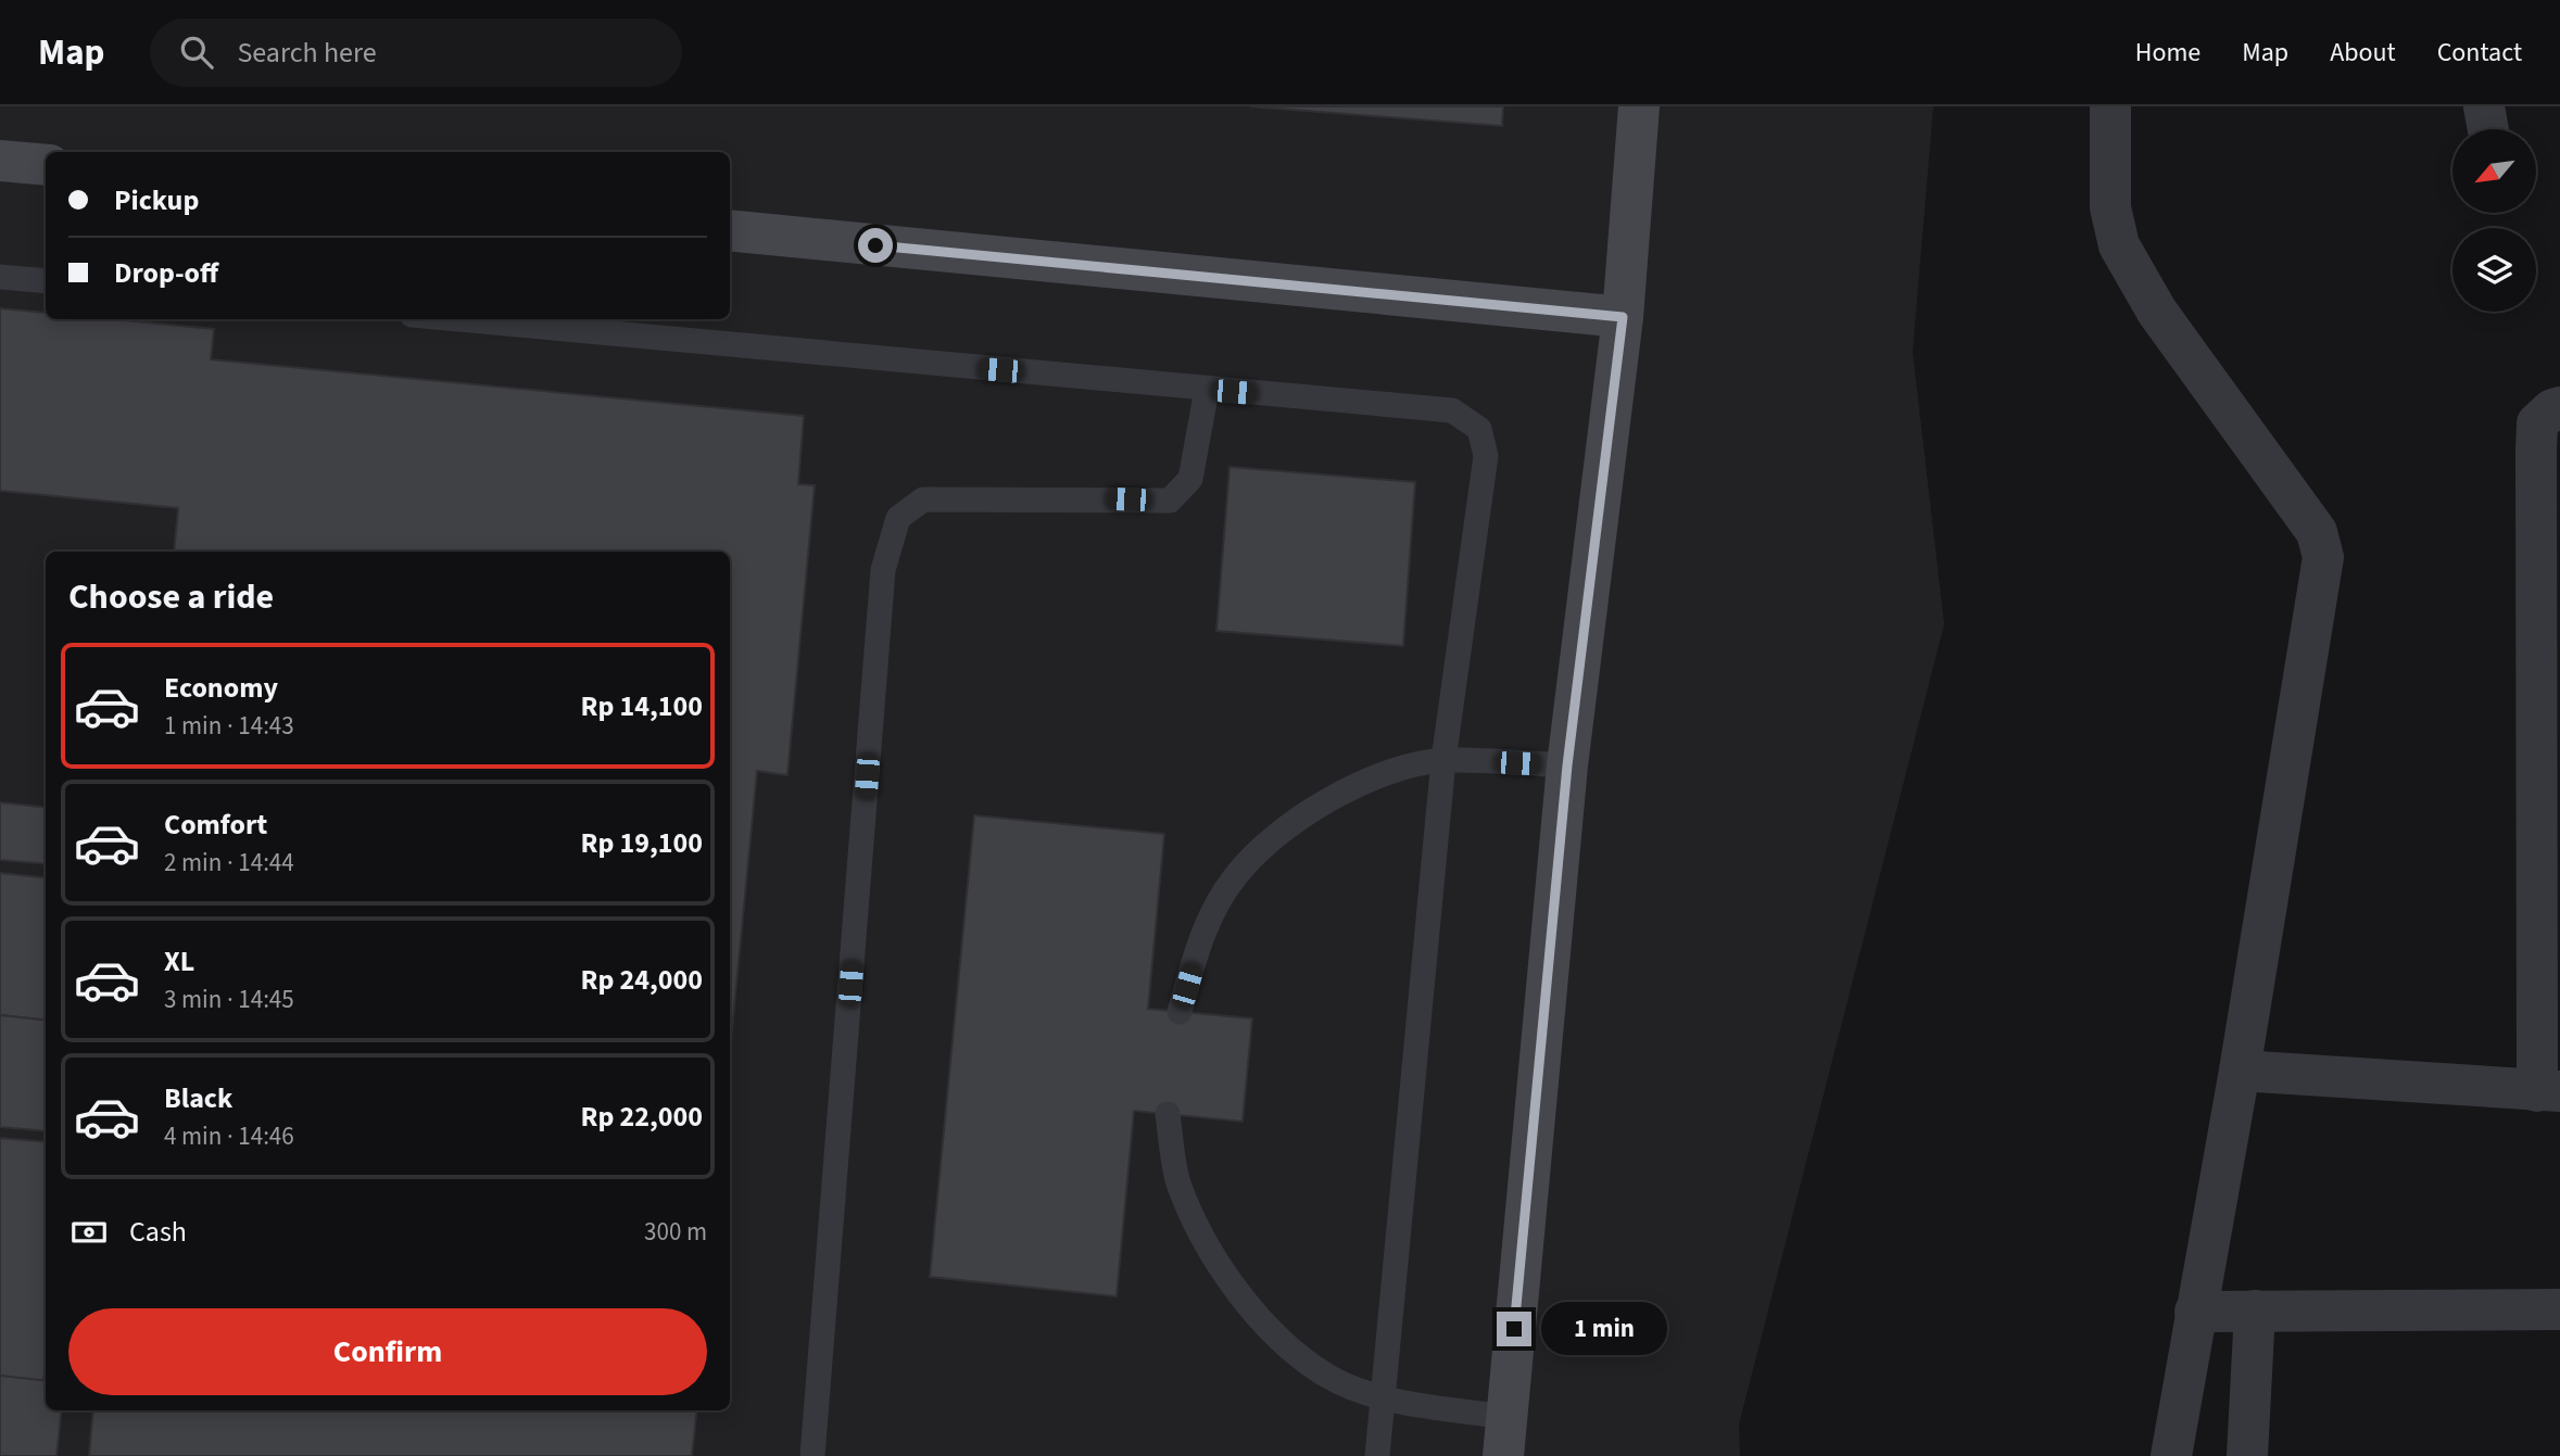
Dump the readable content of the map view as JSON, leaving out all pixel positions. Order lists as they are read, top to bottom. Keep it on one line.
{"north":"bottom left","page":{"header":"Map","search":"Search here","nav":["Home","Map","About","Contact"],"banner":["Pickup","Drop-off"],"heading":"Choose a ride","list":[{"name":"Economy","note":"1 min · 14:43","value":"Rp 14,100"},{"name":"Comfort","note":"2 min · 14:44","value":"Rp 19,100"},{"name":"XL","note":"3 min · 14:45","value":"Rp 24,000"},{"name":"Black","note":"4 min · 14:46","value":"Rp 22,000"}],"pay":["Cash","300 m"],"buttons":"Confirm","bubble":"1 min"}}
